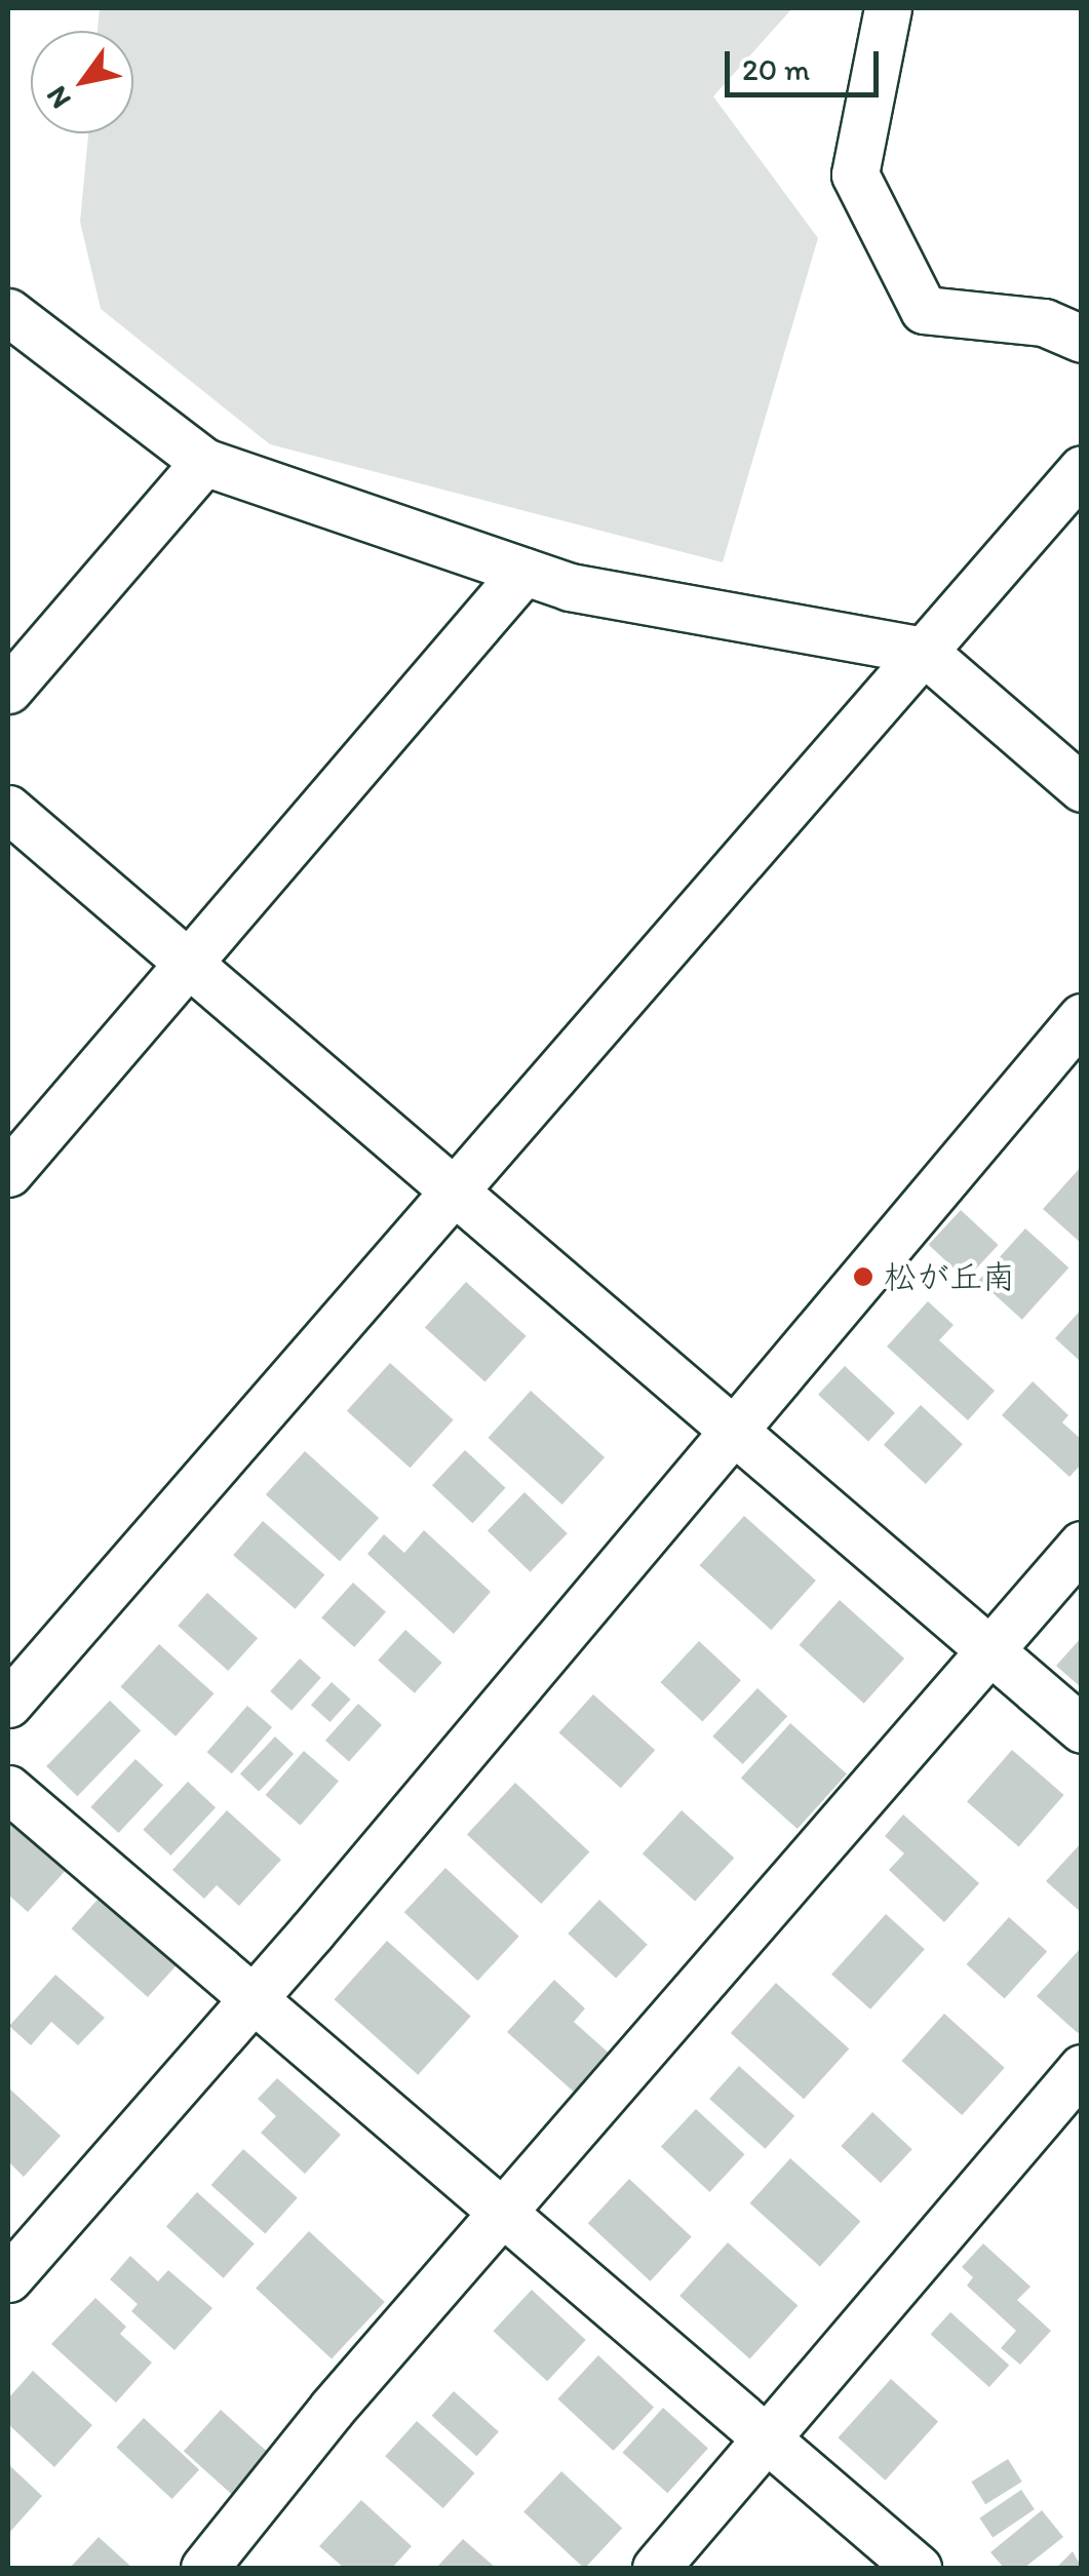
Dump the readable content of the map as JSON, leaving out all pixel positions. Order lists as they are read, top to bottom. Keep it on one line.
{"places":["松が丘南"],"scale_bar":"20 m","north":"bottom left"}
